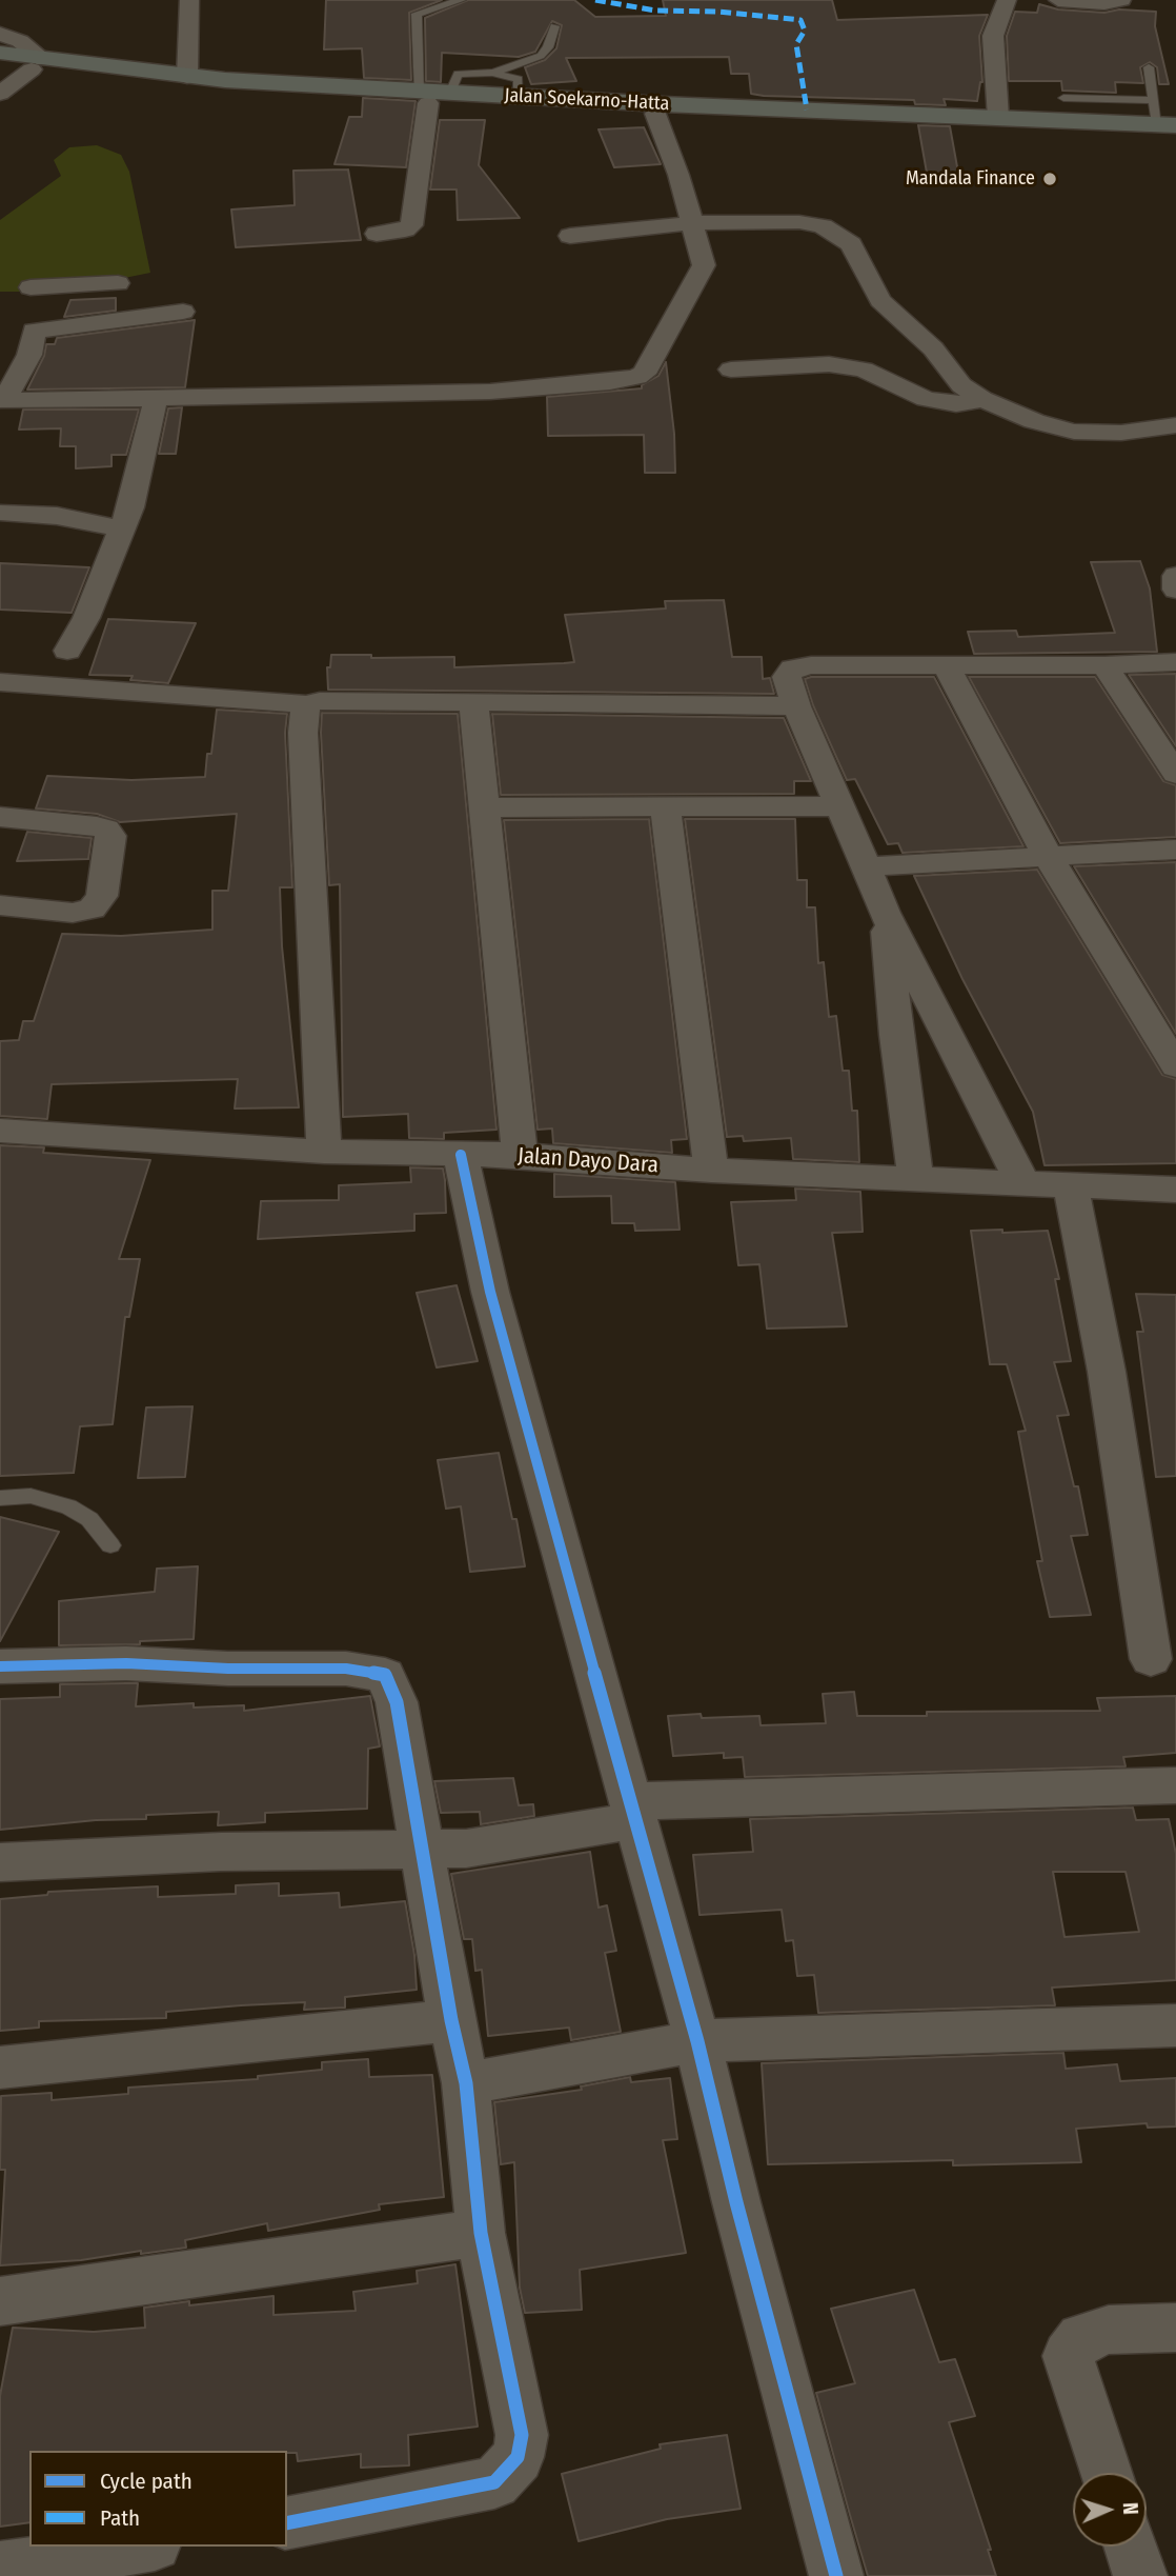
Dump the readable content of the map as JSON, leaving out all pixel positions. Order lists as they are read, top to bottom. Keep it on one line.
{"streets":{"main road":["Jalan Soekarno-Hatta"],"street":["Jalan Dayo Dara"]},"places":["Mandala Finance"],"legend":["Cycle path","Path"],"north":"right"}
